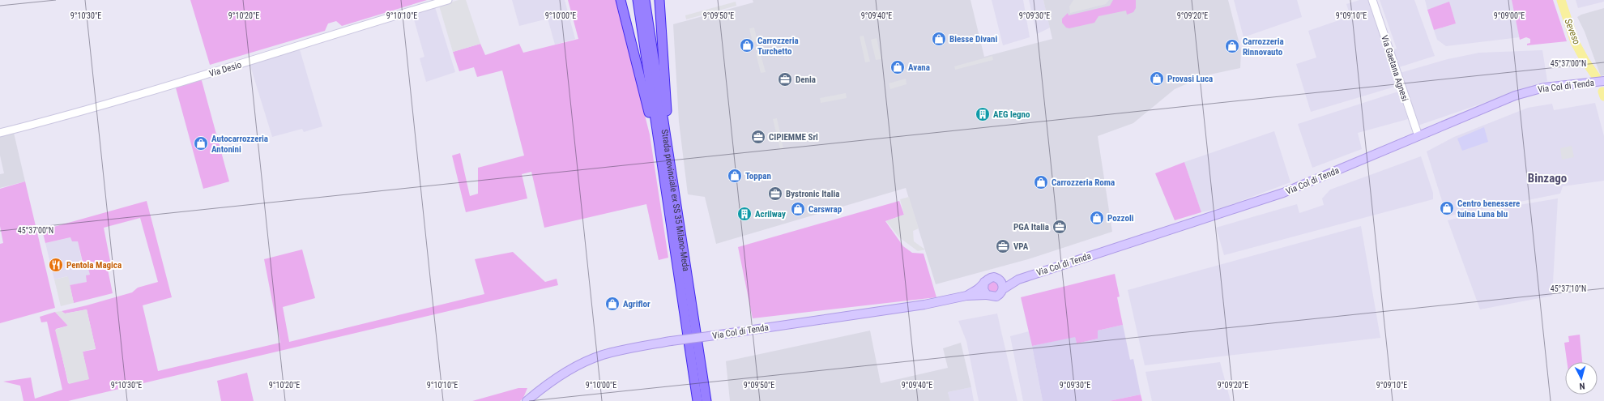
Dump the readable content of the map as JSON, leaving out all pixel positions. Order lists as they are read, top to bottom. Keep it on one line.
{"streets":{"highway":["Strada provinciale ex SS 35 Milano-Meda"],"main road":["Via Col di Tenda"],"street":["Via Gaetana Agnesi","Via Desio"]},"crossings":[["Via Gaetana Agnesi","Via Col di Tenda"]],"districts":["Binzago"],"water":["Seveso"],"places":{"shop":["Biesse Divani","Carrozzeria Turchetto","Carrozzeria Rinnovauto","Avana","Provasi Luca","Autocarrozzeria Antonini","Toppan","Carrozzeria Roma","Centro benessere tuina Luna blu","Carswrap","Pozzoli","Agriflor"],"office":["Denia","CIPIEMME Srl","Bystronic Italia","PGA Italia","VPA"],"building":["AEG legno","Acrilway"],"restaurant":["Pentola Magica"]},"north":"bottom","coordinates":["9°10'30\"E","9°10'20\"E","9°10'10\"E","9°10'00\"E","9°09'50\"E","9°09'40\"E","9°09'30\"E","9°09'20\"E","9°09'10\"E","9°09'00\"E","45°37'00\"N","45°37'10\"N"]}
